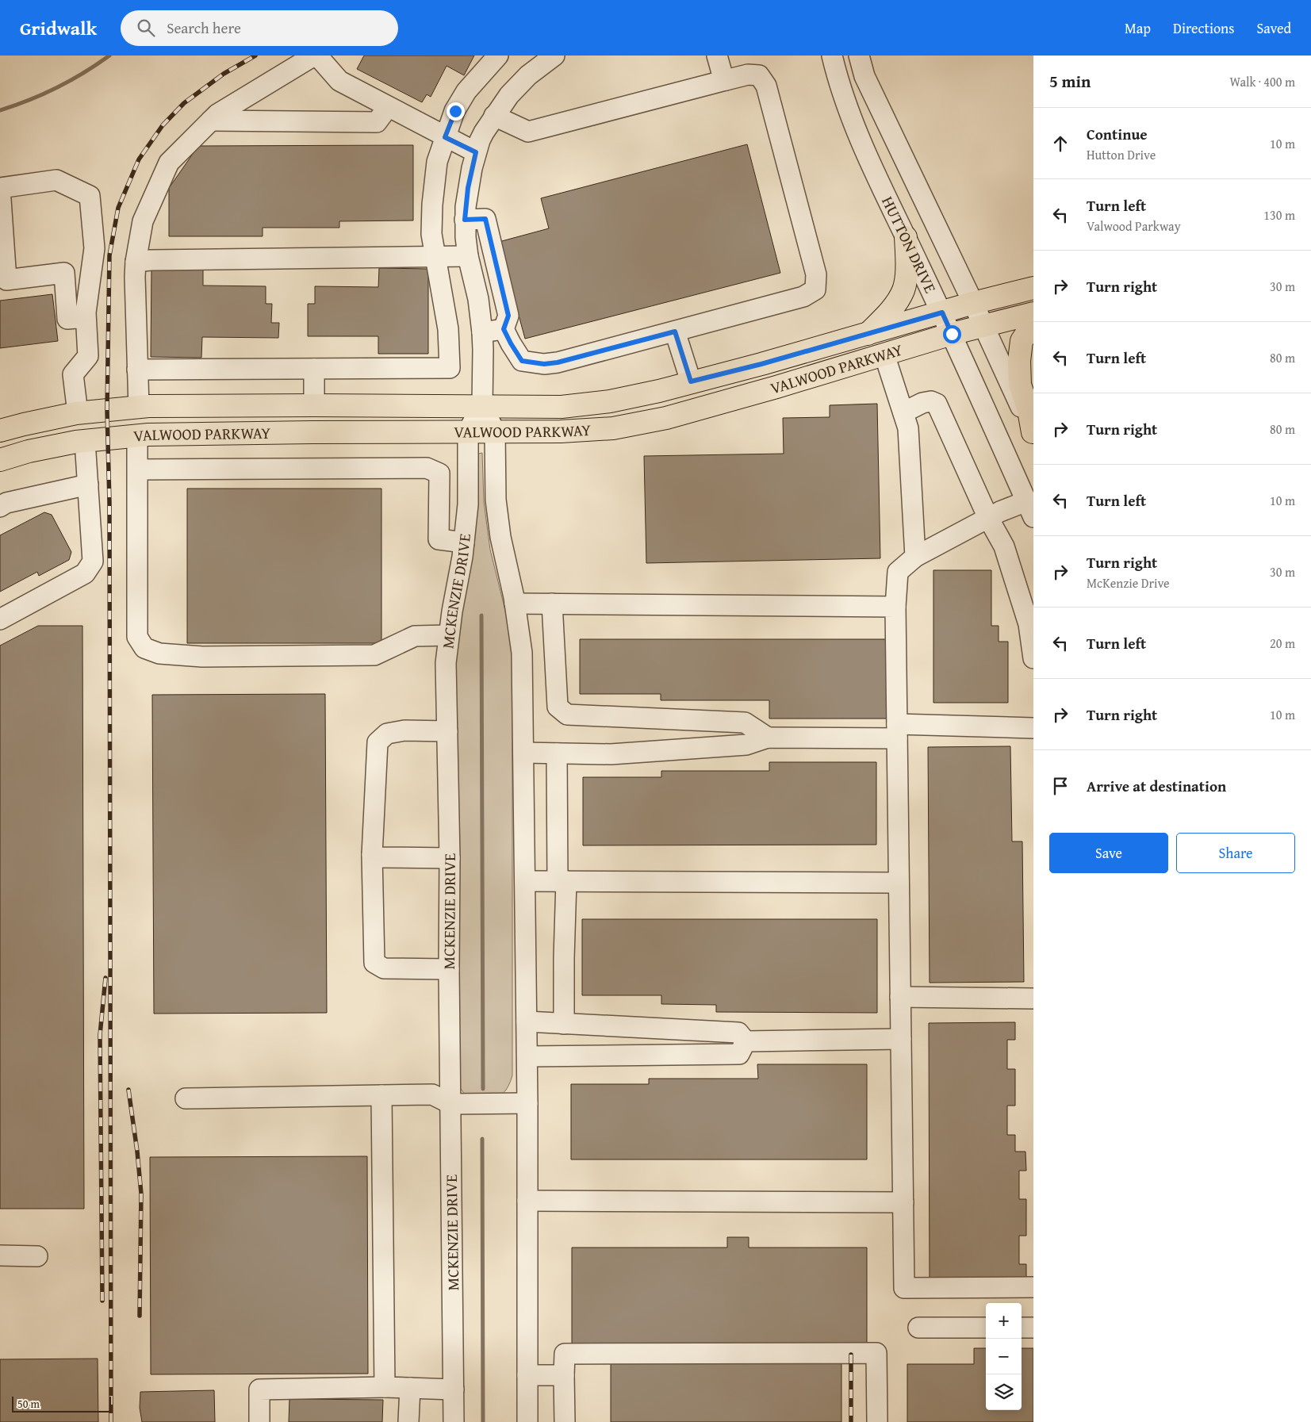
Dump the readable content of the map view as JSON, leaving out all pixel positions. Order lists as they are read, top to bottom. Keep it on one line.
{"streets":{"main road":["VALWOOD PARKWAY"],"street":["HUTTON DRIVE","MCKENZIE DRIVE"]},"crossings":[["HUTTON DRIVE","VALWOOD PARKWAY"],["VALWOOD PARKWAY","MCKENZIE DRIVE"]],"scale_bar":"50 m","page":{"header":"Gridwalk","search":"Search here","nav":["Map","Directions","Saved"],"heading":["5 min","Walk · 400 m"],"list":[["Continue","Hutton Drive","10 m"],["Turn left","Valwood Parkway","130 m"],["Turn right","30 m"],["Turn left","80 m"],["Turn right","80 m"],["Turn left","10 m"],["Turn right","McKenzie Drive","30 m"],["Turn left","20 m"],["Turn right","10 m"],"Arrive at destination"],"buttons":["Save","Share"],"map_buttons":["+","−"],"scale":"50 m"}}
